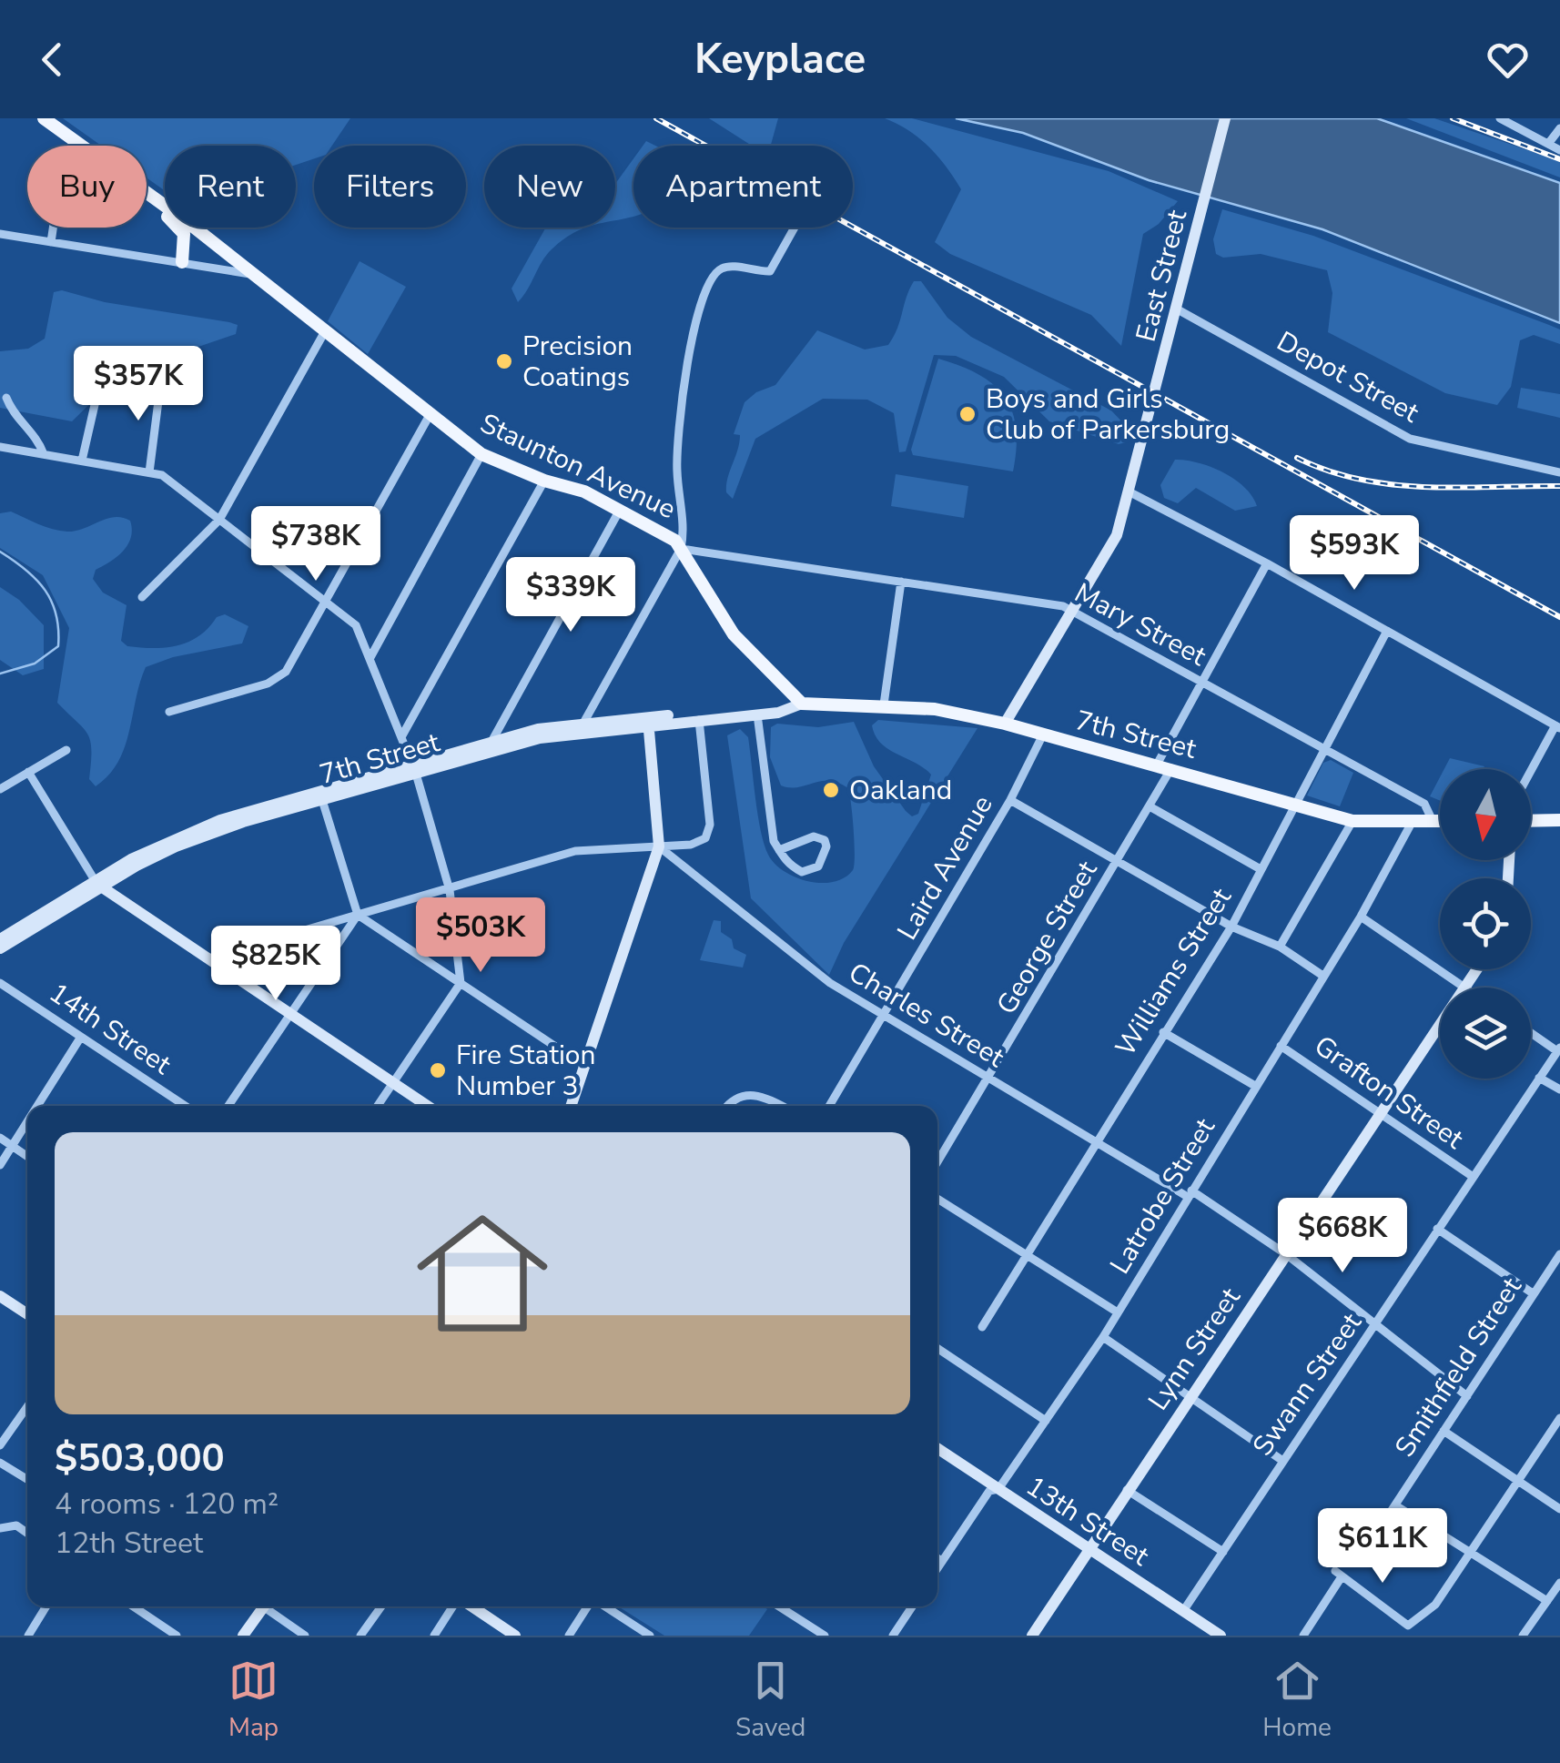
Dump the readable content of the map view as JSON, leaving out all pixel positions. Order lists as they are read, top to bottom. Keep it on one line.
{"streets":{"main road":["East Street","Staunton Avenue","7th Street","Lynn Street","13th Street"],"street":["Depot Street","Mary Street","Laird Avenue","George Street","Williams Street","Charles Street","14th Street","Grafton Street","Latrobe Street","Smithfield Street","Swann Street"]},"crossings":[["East Street","Depot Street"],["East Street","Mary Street"],["East Street","7th Street"],["Staunton Avenue","Mary Street"],["Staunton Avenue","7th Street"],["Mary Street","7th Street"],["Mary Street","Williams Street"],["7th Street","Laird Avenue"],["7th Street","George Street"],["7th Street","Williams Street"],["7th Street","Latrobe Street"],["Laird Avenue","Charles Street"],["George Street","Charles Street"],["Williams Street","Charles Street"],["Charles Street","Latrobe Street"],["Charles Street","Lynn Street"],["Charles Street","Smithfield Street"],["Charles Street","Swann Street"],["Grafton Street","Latrobe Street"],["Grafton Street","Lynn Street"],["Grafton Street","Swann Street"],["Latrobe Street","13th Street"],["Lynn Street","13th Street"],["Swann Street","13th Street"]],"places":["Precision Coatings","Boys and Girls Club of Parkersburg","Oakland","Fire Station Number 3"],"north":"bottom","page":{"header":"Keyplace","chip":["Buy","Rent","Filters","New","Apartment"],"price":["$357K","$738K","$593K","$339K","$503K","$825K","$668K","$611K"],"list":[{"name":"$503,000","note":"4 rooms · 120 m² · 12th Street"}],"tabs":["Map","Saved","Home"]}}
